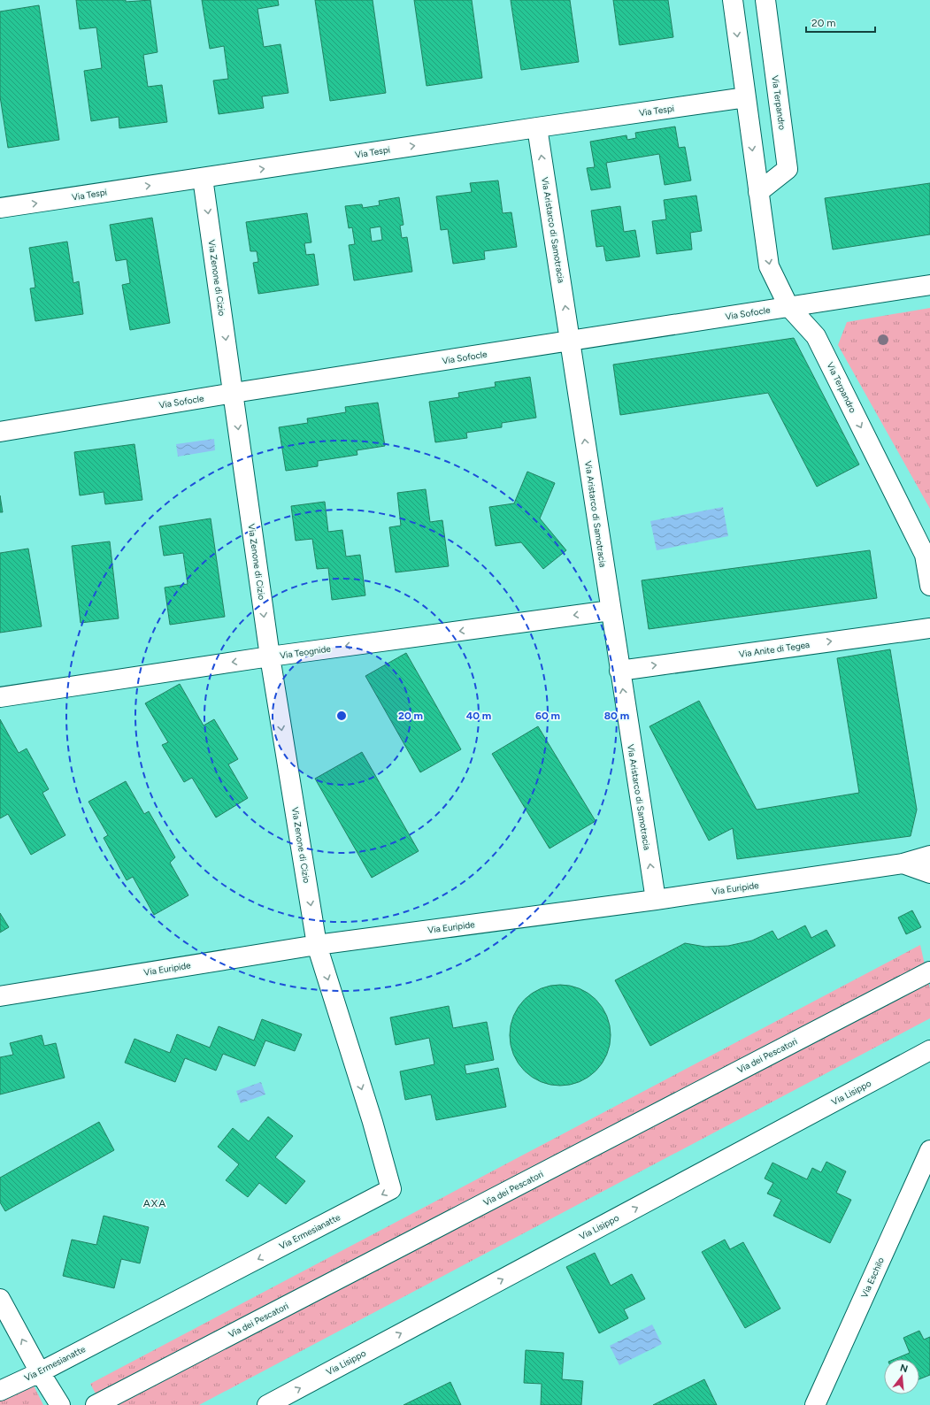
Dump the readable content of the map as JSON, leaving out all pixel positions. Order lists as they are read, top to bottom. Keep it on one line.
{"streets":{"street":["Via Terpandro","Via Tespi","Via Aristarco di Samotracia","Via Zenone di Cizio","Via Sofocle","Via Anite di Tegea","Via Teognide","Via Euripide","Via dei Pescatori","Via Lisippo","Via Ermesianatte","Via Eschilo"]},"crossings":[["Via Terpandro","Via Tespi"],["Via Terpandro","Via Sofocle"],["Via Tespi","Via Aristarco di Samotracia"],["Via Tespi","Via Zenone di Cizio"],["Via Aristarco di Samotracia","Via Sofocle"],["Via Aristarco di Samotracia","Via Anite di Tegea"],["Via Aristarco di Samotracia","Via Teognide"],["Via Aristarco di Samotracia","Via Euripide"],["Via Zenone di Cizio","Via Sofocle"],["Via Zenone di Cizio","Via Teognide"],["Via Zenone di Cizio","Via Euripide"],["Via Zenone di Cizio","Via Ermesianatte"],["Via Euripide","Via Ermesianatte"]],"one_way":["Via Terpandro","Via Tespi","Via Aristarco di Samotracia","Via Zenone di Cizio","Via Anite di Tegea","Via Teognide","Via Lisippo"],"districts":["AXA"],"scale_bar":"20 m","north":"top","rings":["20 m","40 m","60 m","80 m"]}
